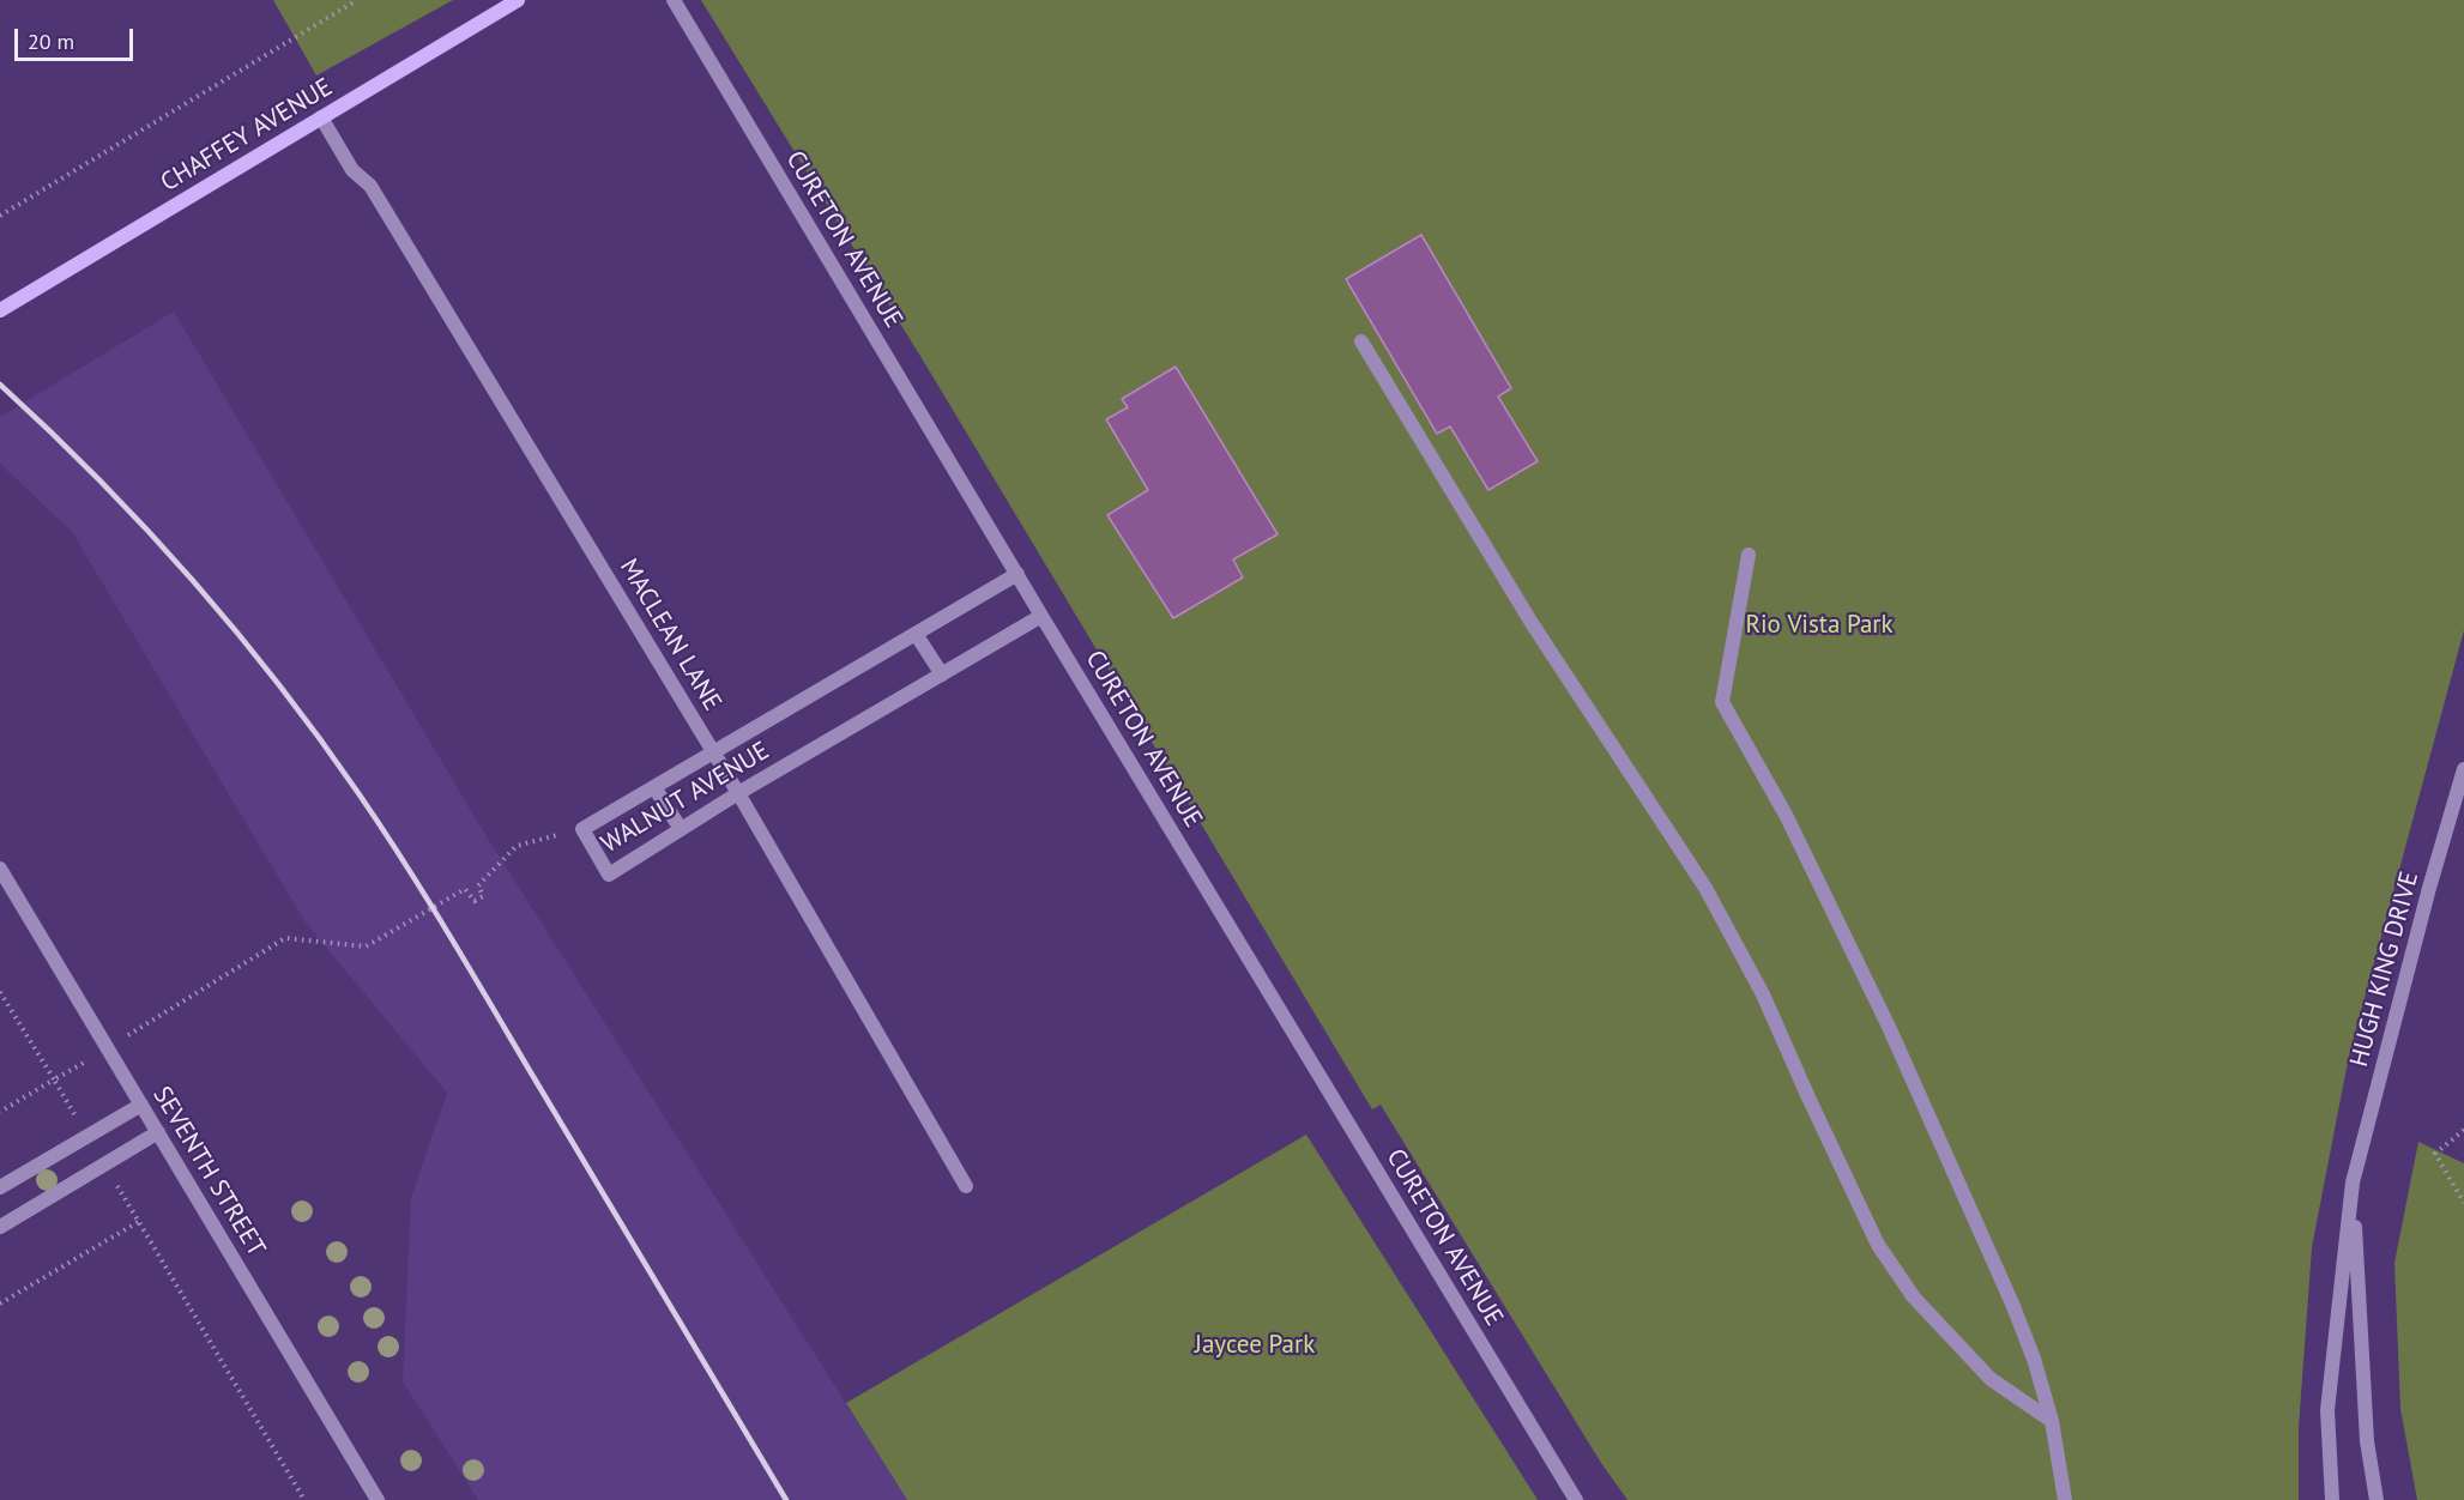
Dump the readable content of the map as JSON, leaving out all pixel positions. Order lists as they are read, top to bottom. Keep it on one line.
{"streets":{"street":["CHAFFEY AVENUE","CURETON AVENUE","MACLEAN LANE","WALNUT AVENUE","HUGH KING DRIVE","SEVENTH STREET"]},"crossings":[["CHAFFEY AVENUE","MACLEAN LANE"],["CURETON AVENUE","WALNUT AVENUE"],["MACLEAN LANE","WALNUT AVENUE"]],"parks":["Rio Vista Park","Jaycee Park"],"scale_bar":"20 m"}
